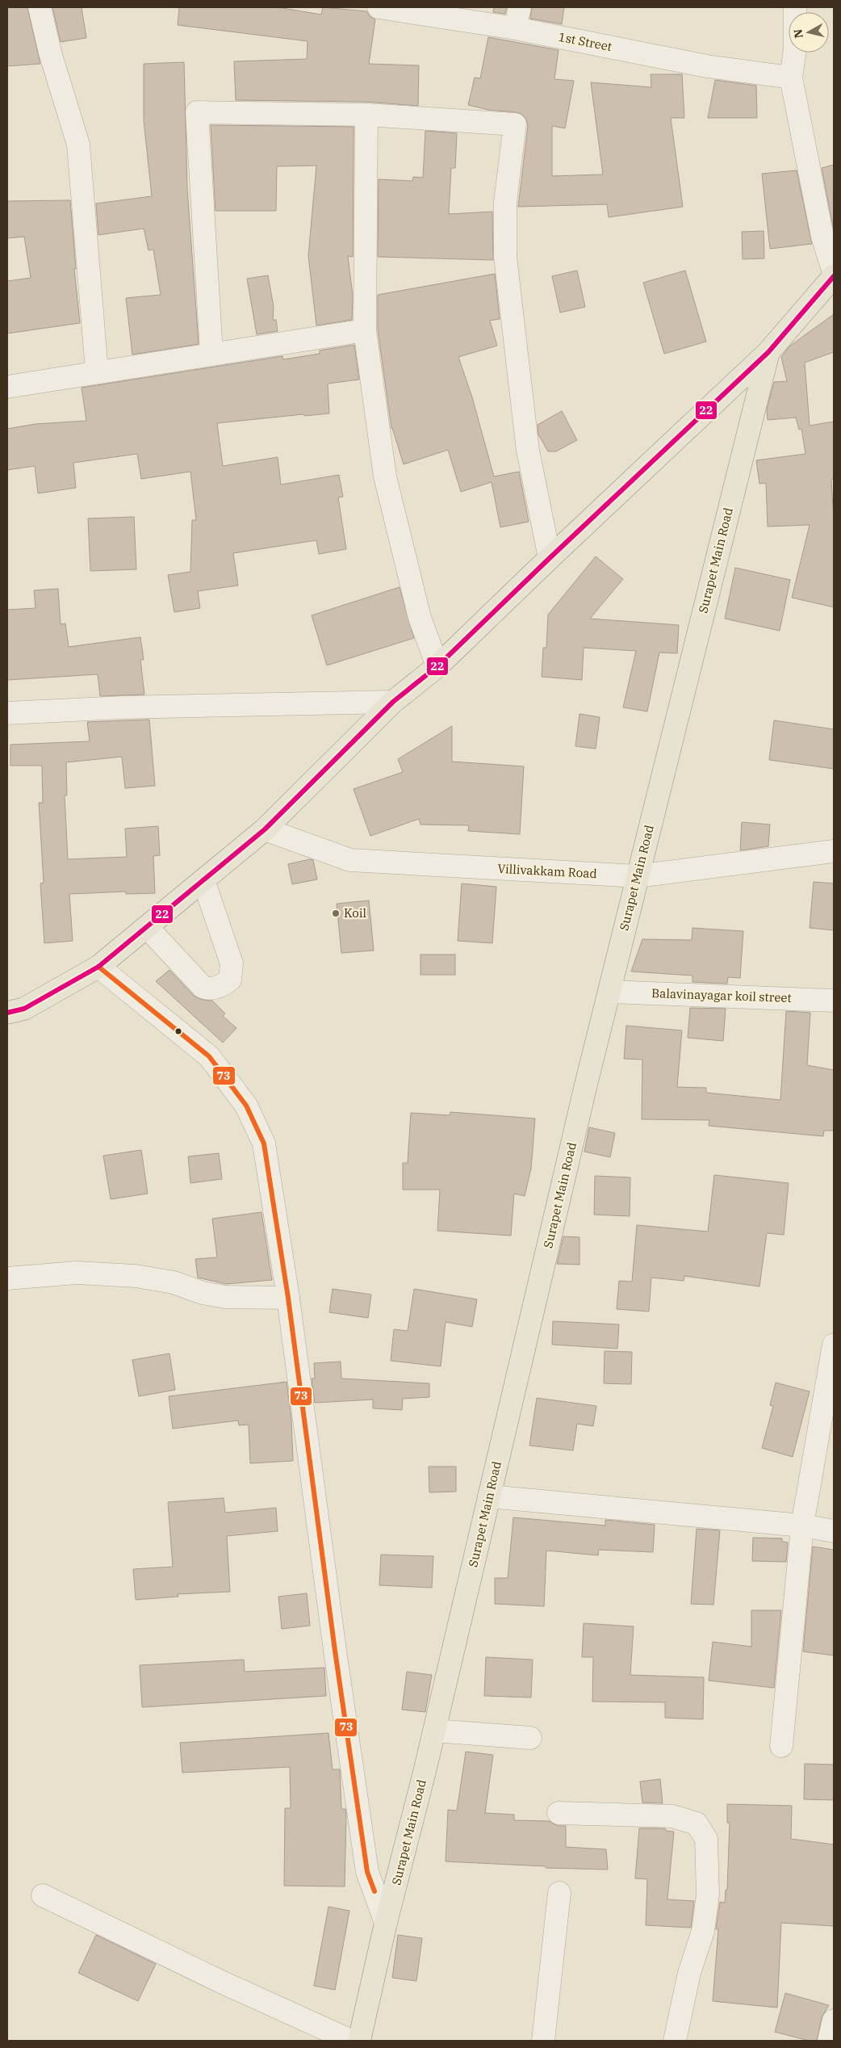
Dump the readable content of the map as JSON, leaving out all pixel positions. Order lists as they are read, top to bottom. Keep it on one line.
{"streets":{"main road":["Surapet Main Road"],"street":["1st Street","Villivakkam Road","Balavinayagar koil street"]},"crossings":[["Surapet Main Road","Villivakkam Road"],["Surapet Main Road","Balavinayagar koil street"]],"places":["Koil"],"lines":["transit line 22","transit line 73"],"north":"left"}
